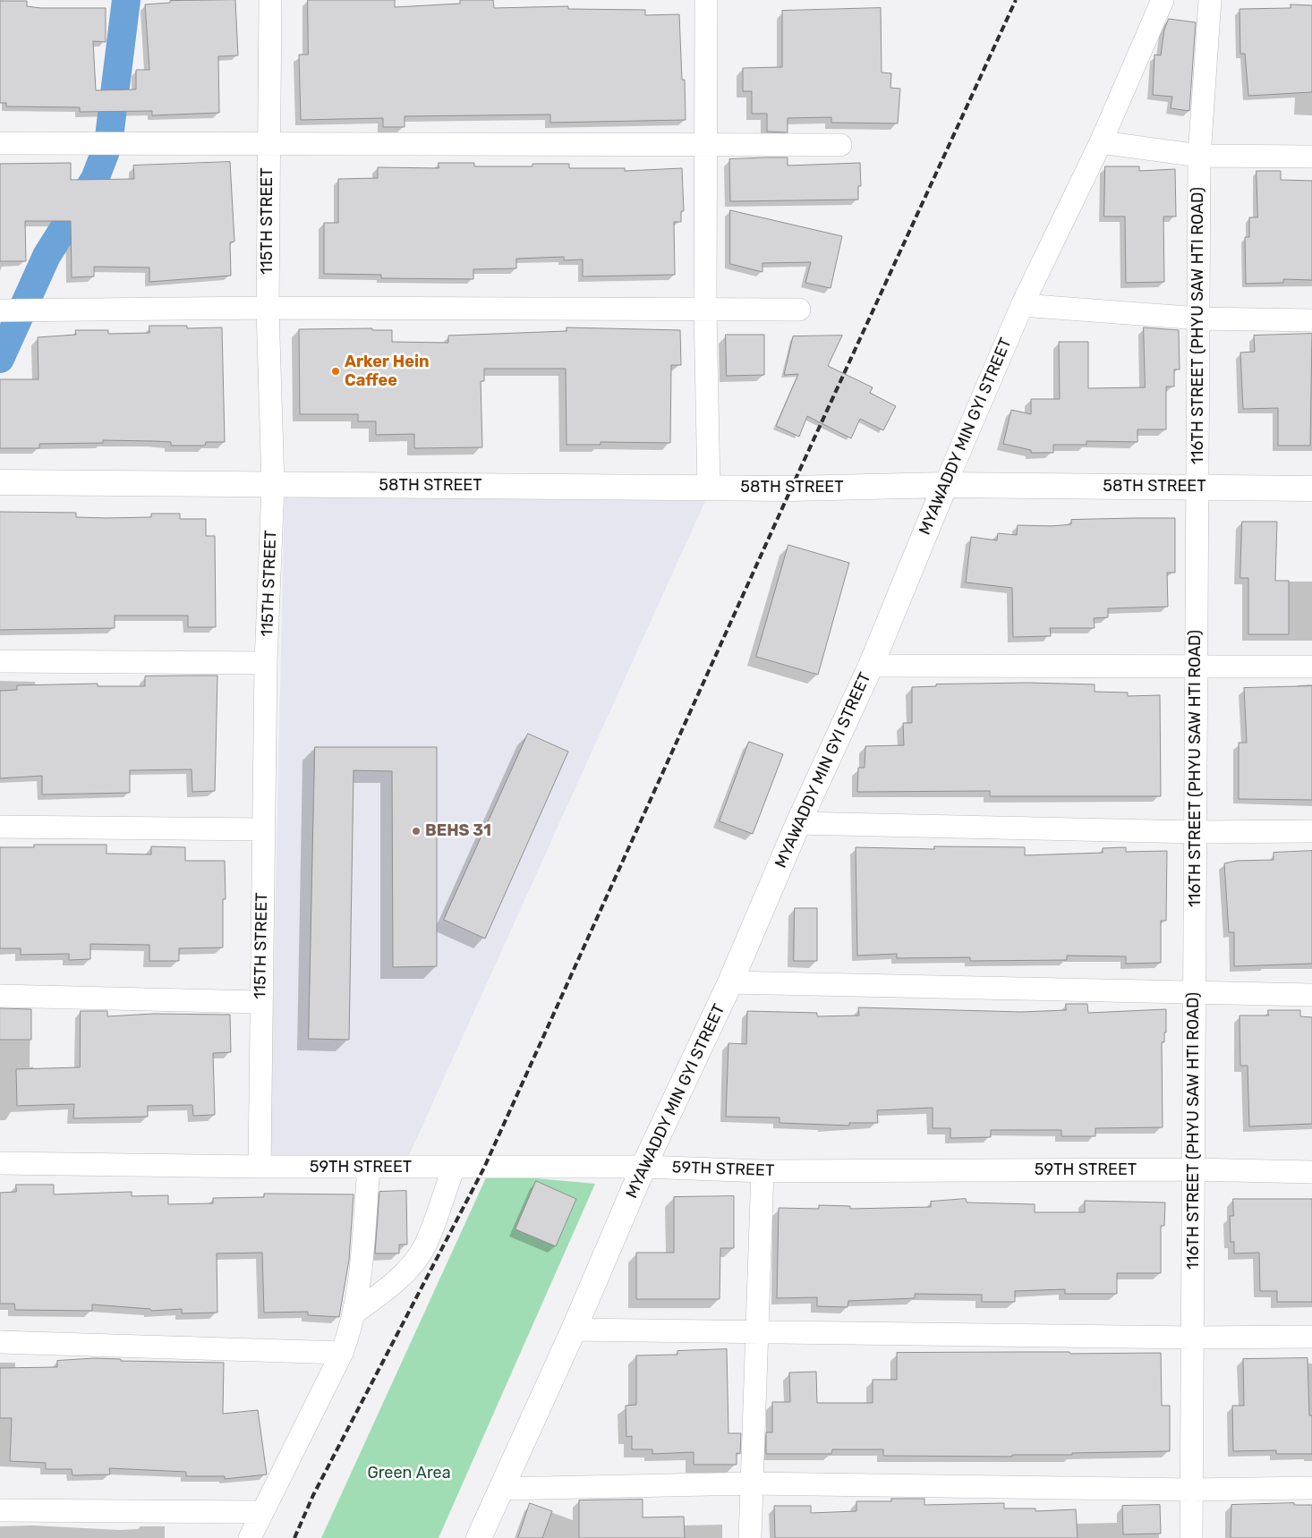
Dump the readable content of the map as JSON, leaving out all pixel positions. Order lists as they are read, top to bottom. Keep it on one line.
{"streets":{"main road":["MYAWADDY MIN GYI STREET","58TH STREET"],"street":["115TH STREET","116TH STREET (PHYU SAW HTI ROAD)","59TH STREET"]},"crossings":[["115TH STREET","58TH STREET"],["115TH STREET","59TH STREET"],["116TH STREET (PHYU SAW HTI ROAD)","58TH STREET"],["116TH STREET (PHYU SAW HTI ROAD)","59TH STREET"],["MYAWADDY MIN GYI STREET","58TH STREET"],["MYAWADDY MIN GYI STREET","59TH STREET"]],"parks":["Green Area"],"places":["Arker Hein Caffee","BEHS 31"]}
